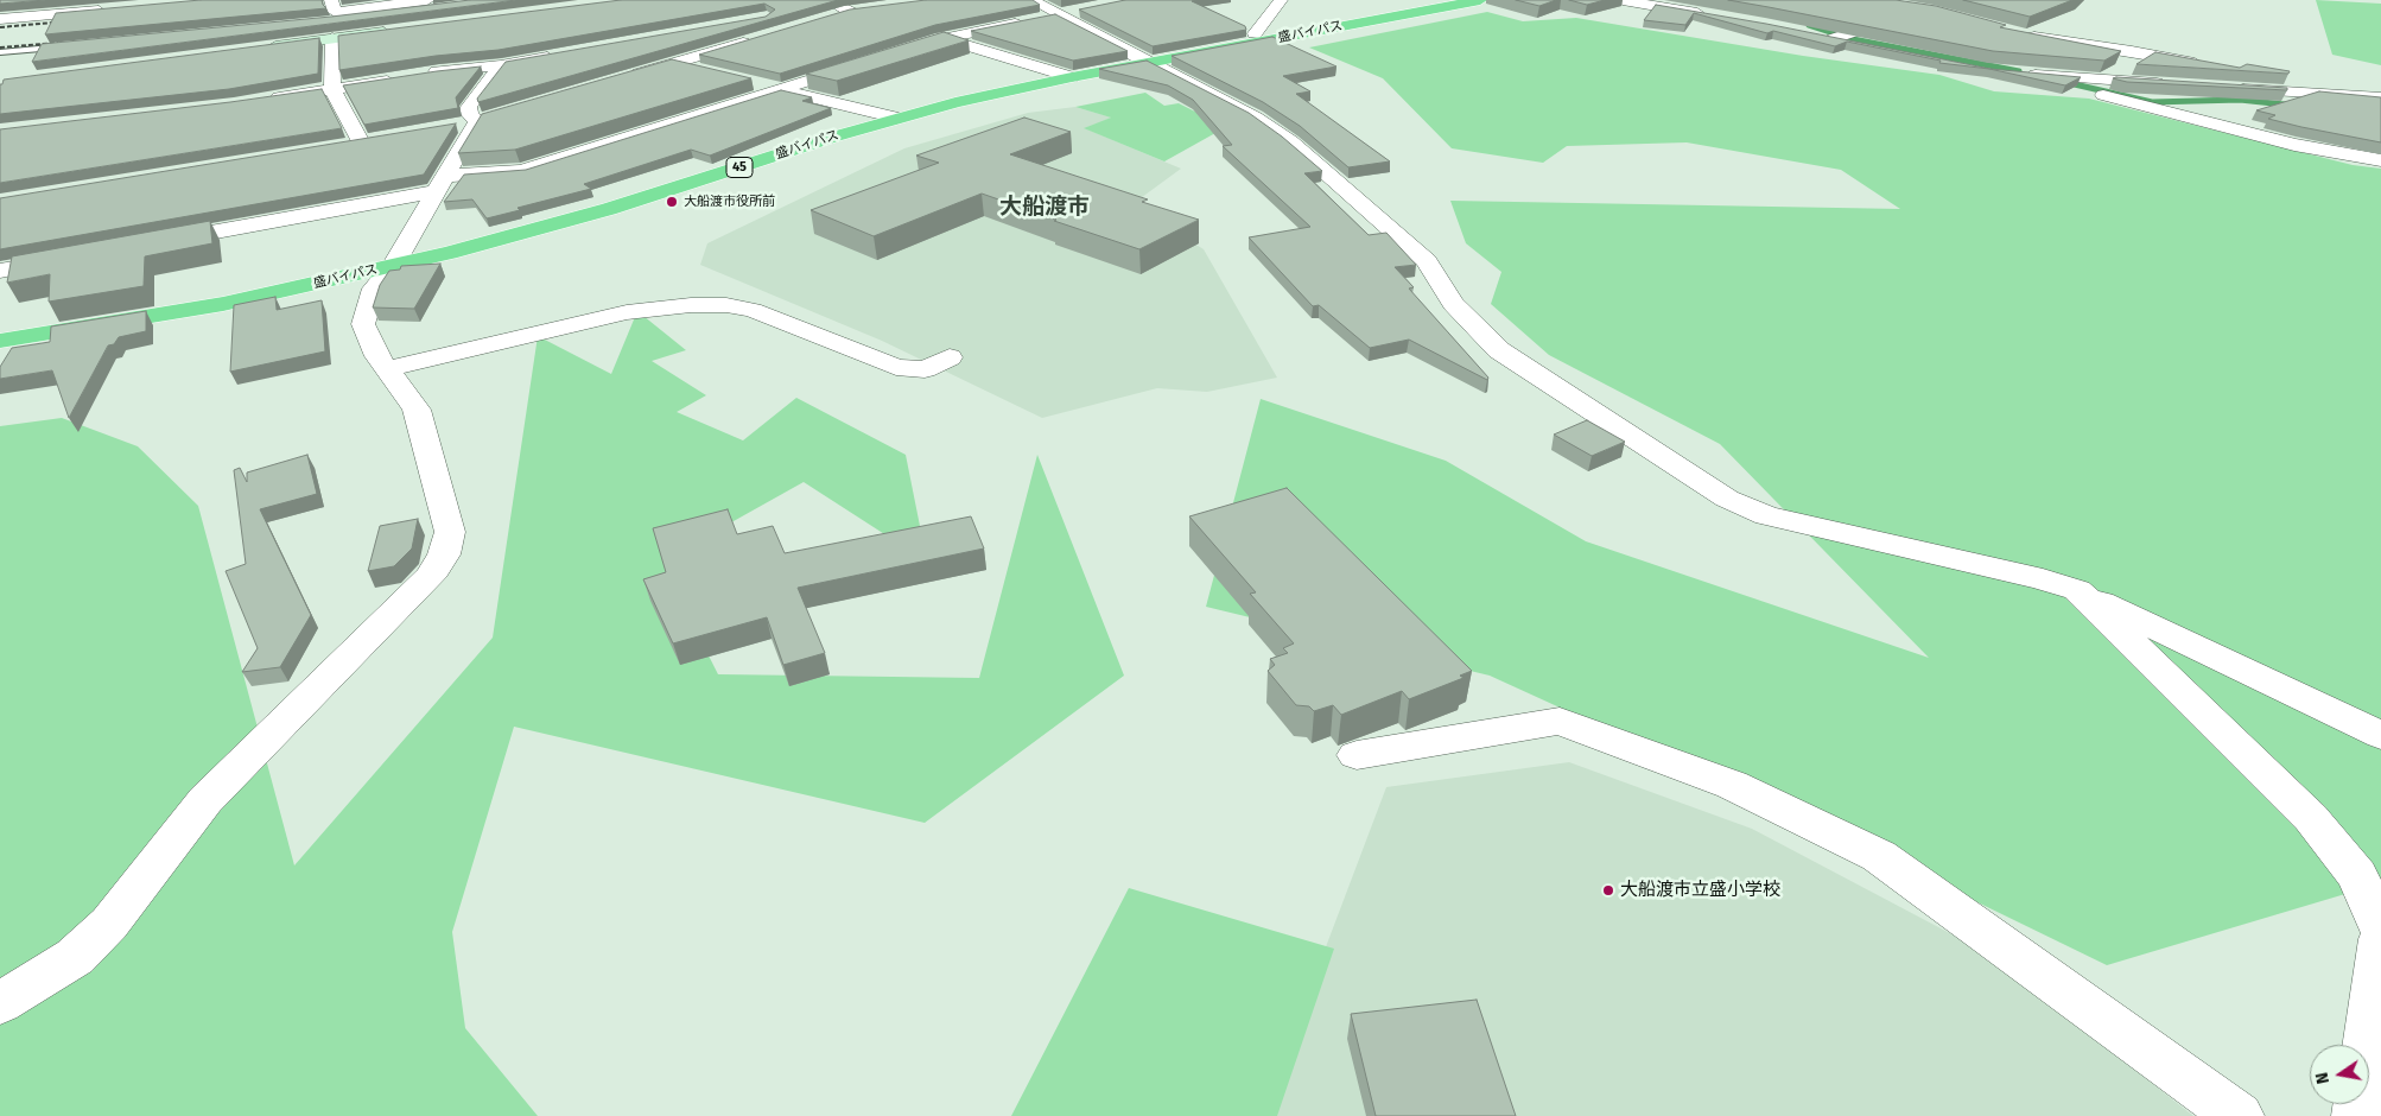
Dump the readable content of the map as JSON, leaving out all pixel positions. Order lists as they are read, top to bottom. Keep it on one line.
{"streets":{"highway":["盛バイパス","45"]},"districts":["大船渡市"],"places":["大船渡市役所前","大船渡市立盛小学校"],"north":"left"}
